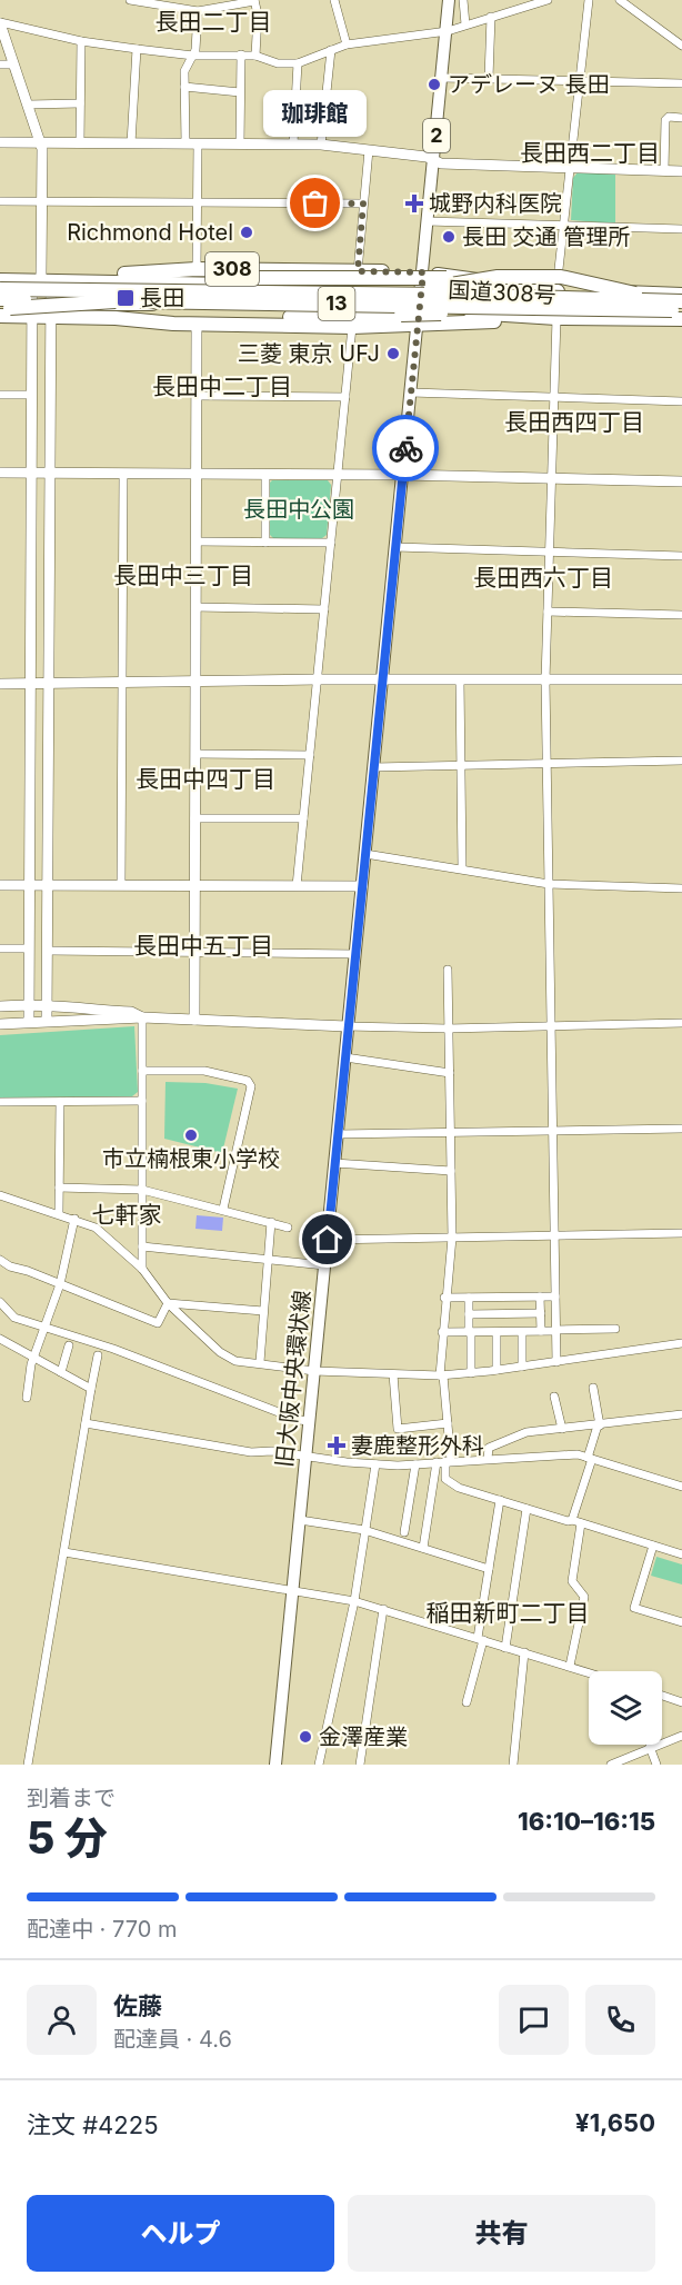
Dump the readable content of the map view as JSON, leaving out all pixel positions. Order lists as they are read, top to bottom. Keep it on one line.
{"streets":{"highway":["308","国道308号","13"],"main road":["2","旧大阪中央環状線"]},"crossings":[["308","国道308号"],["308","旧大阪中央環状線"],["国道308号","13"],["国道308号","旧大阪中央環状線"]],"districts":["長田二丁目","長田西二丁目","長田中二丁目","長田西四丁目","長田中三丁目","長田西六丁目","長田中四丁目","長田中五丁目","七軒家","稲田新町二丁目"],"parks":["長田中公園"],"places":{"other":["アデレーヌ 長田","珈琲館","Richmond Hotel","長田 交通 管理所","三菱 東京 UFJ","市立楠根東小学校","金澤産業"],"health":["城野内科医院","妻鹿整形外科"],"transit":["長田"]},"page":{"bubble":"珈琲館","heading":["5 分","到着まで","16:10–16:15"],"panel":["佐藤","配達員 · 4.6","注文 #4225","¥1,650"],"bar":"配達中 · 770 m","buttons":["ヘルプ","共有"]}}
